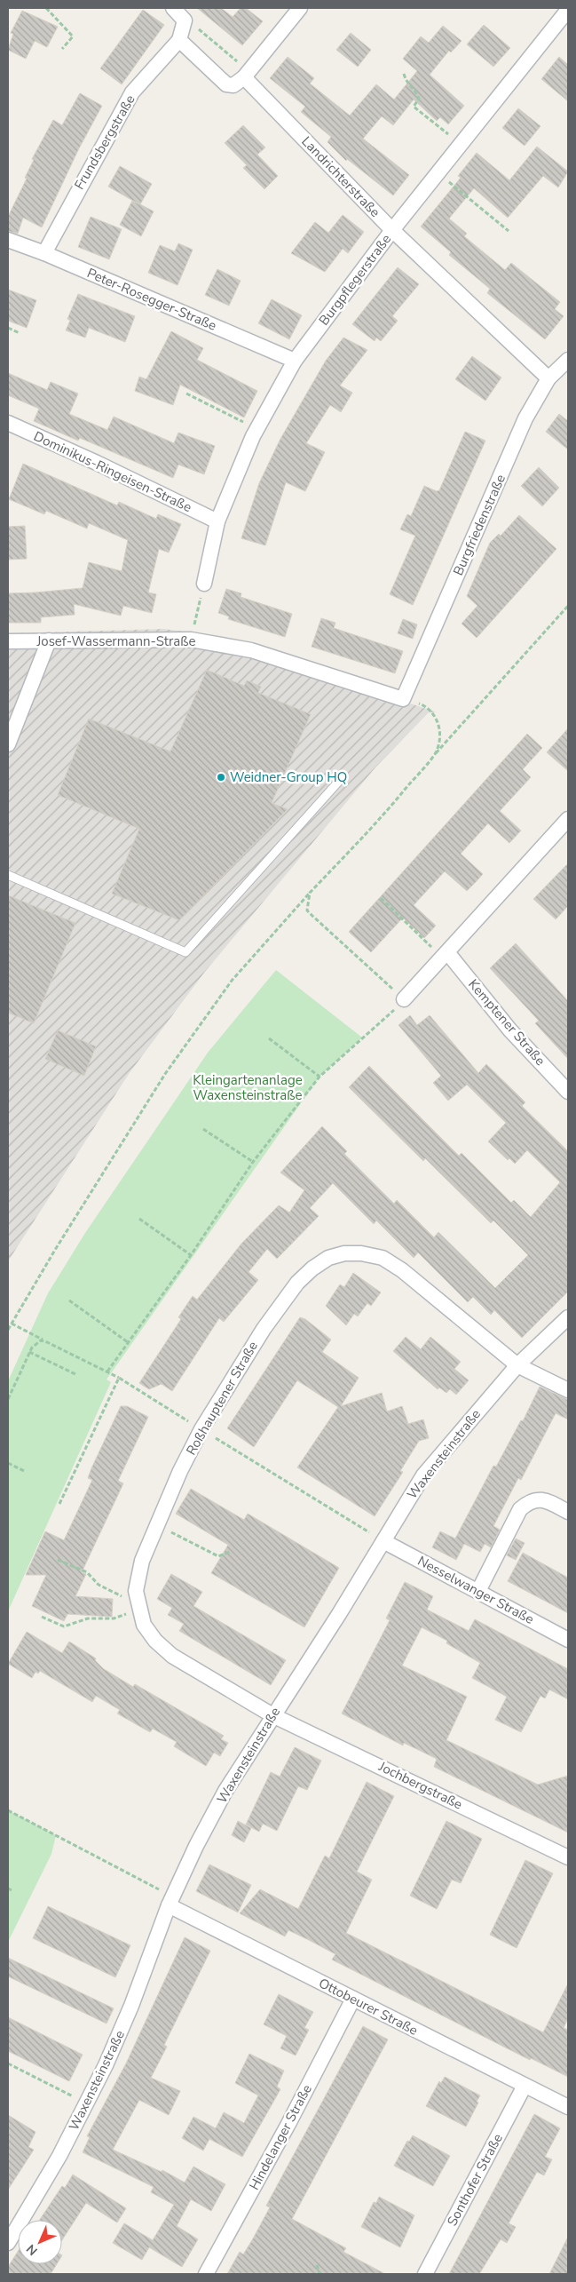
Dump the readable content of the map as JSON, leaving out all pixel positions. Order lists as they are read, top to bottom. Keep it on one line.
{"streets":{"street":["Frundsbergstraße","Landrichterstraße","Burgpflegerstraße","Peter-Rosegger-Straße","Dominikus-Ringeisen-Straße","Burgfriedenstraße","Josef-Wassermann-Straße","Kemptener Straße","Roßhauptener Straße","Waxensteinstraße","Nesselwanger Straße","Jochbergstraße","Ottobeurer Straße","Hindelanger Straße","Sonthofer Straße"]},"crossings":[["Frundsbergstraße","Peter-Rosegger-Straße"],["Landrichterstraße","Burgpflegerstraße"],["Landrichterstraße","Burgfriedenstraße"],["Burgpflegerstraße","Peter-Rosegger-Straße"],["Burgpflegerstraße","Dominikus-Ringeisen-Straße"],["Burgfriedenstraße","Josef-Wassermann-Straße"],["Roßhauptener Straße","Waxensteinstraße"],["Roßhauptener Straße","Jochbergstraße"],["Waxensteinstraße","Nesselwanger Straße"],["Waxensteinstraße","Jochbergstraße"],["Waxensteinstraße","Ottobeurer Straße"],["Ottobeurer Straße","Hindelanger Straße"],["Ottobeurer Straße","Sonthofer Straße"]],"parks":["Kleingartenanlage Waxensteinstraße"],"places":["Weidner-Group HQ"],"north":"bottom left"}
